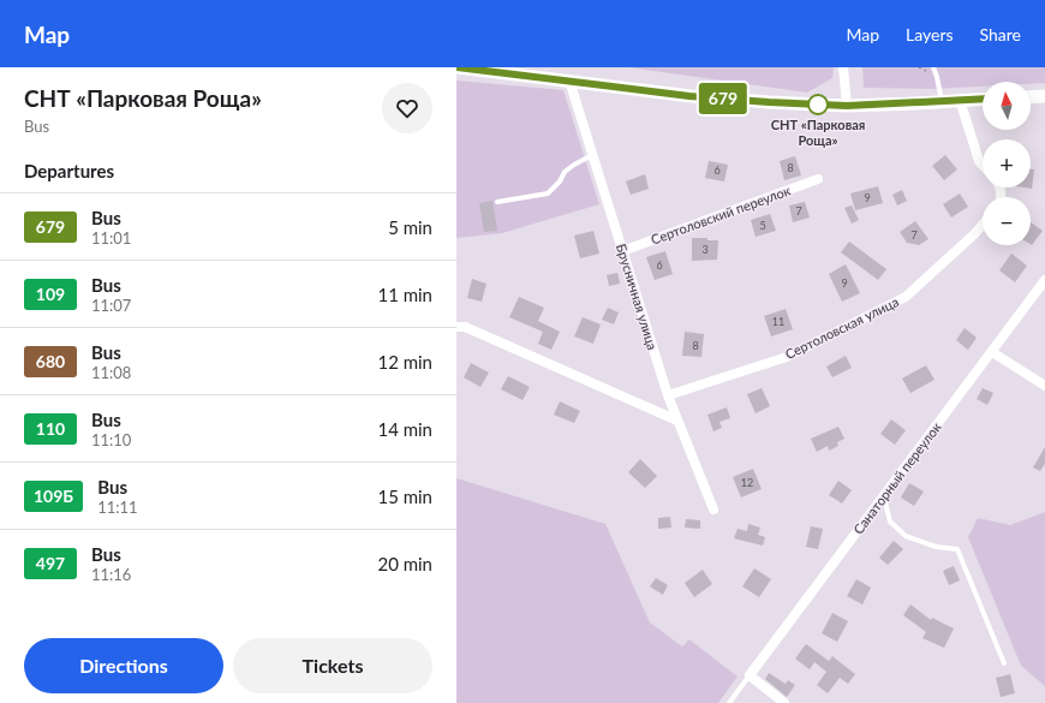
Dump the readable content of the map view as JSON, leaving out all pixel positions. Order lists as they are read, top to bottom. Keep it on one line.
{"streets":{"street":["Сертоловский переулок","Брусничная улица","Сертоловская улица","Санаторный переулок"]},"crossings":[["Сертоловский переулок","Брусничная улица"],["Брусничная улица","Сертоловская улица"]],"places":["СНТ «Парковая Роща»"],"lines":["bus line 679"],"house_numbers":["8","6","9","7","5","7","3","6","9","11","8","12"],"north":"top","page":{"header":"Map","nav":["Map","Layers","Share"],"heading":[["СНТ «Парковая Роща»","Bus"],"Departures"],"on_map":"679","map_buttons":["+","−"],"list":[{"mark":"679","name":"Bus","note":"11:01","value":"5 min"},{"mark":"109","name":"Bus","note":"11:07","value":"11 min"},{"mark":"680","name":"Bus","note":"11:08","value":"12 min"},{"mark":"110","name":"Bus","note":"11:10","value":"14 min"},{"mark":"109Б","name":"Bus","note":"11:11","value":"15 min"},{"mark":"497","name":"Bus","note":"11:16","value":"20 min"}],"buttons":["Directions","Tickets"]}}
